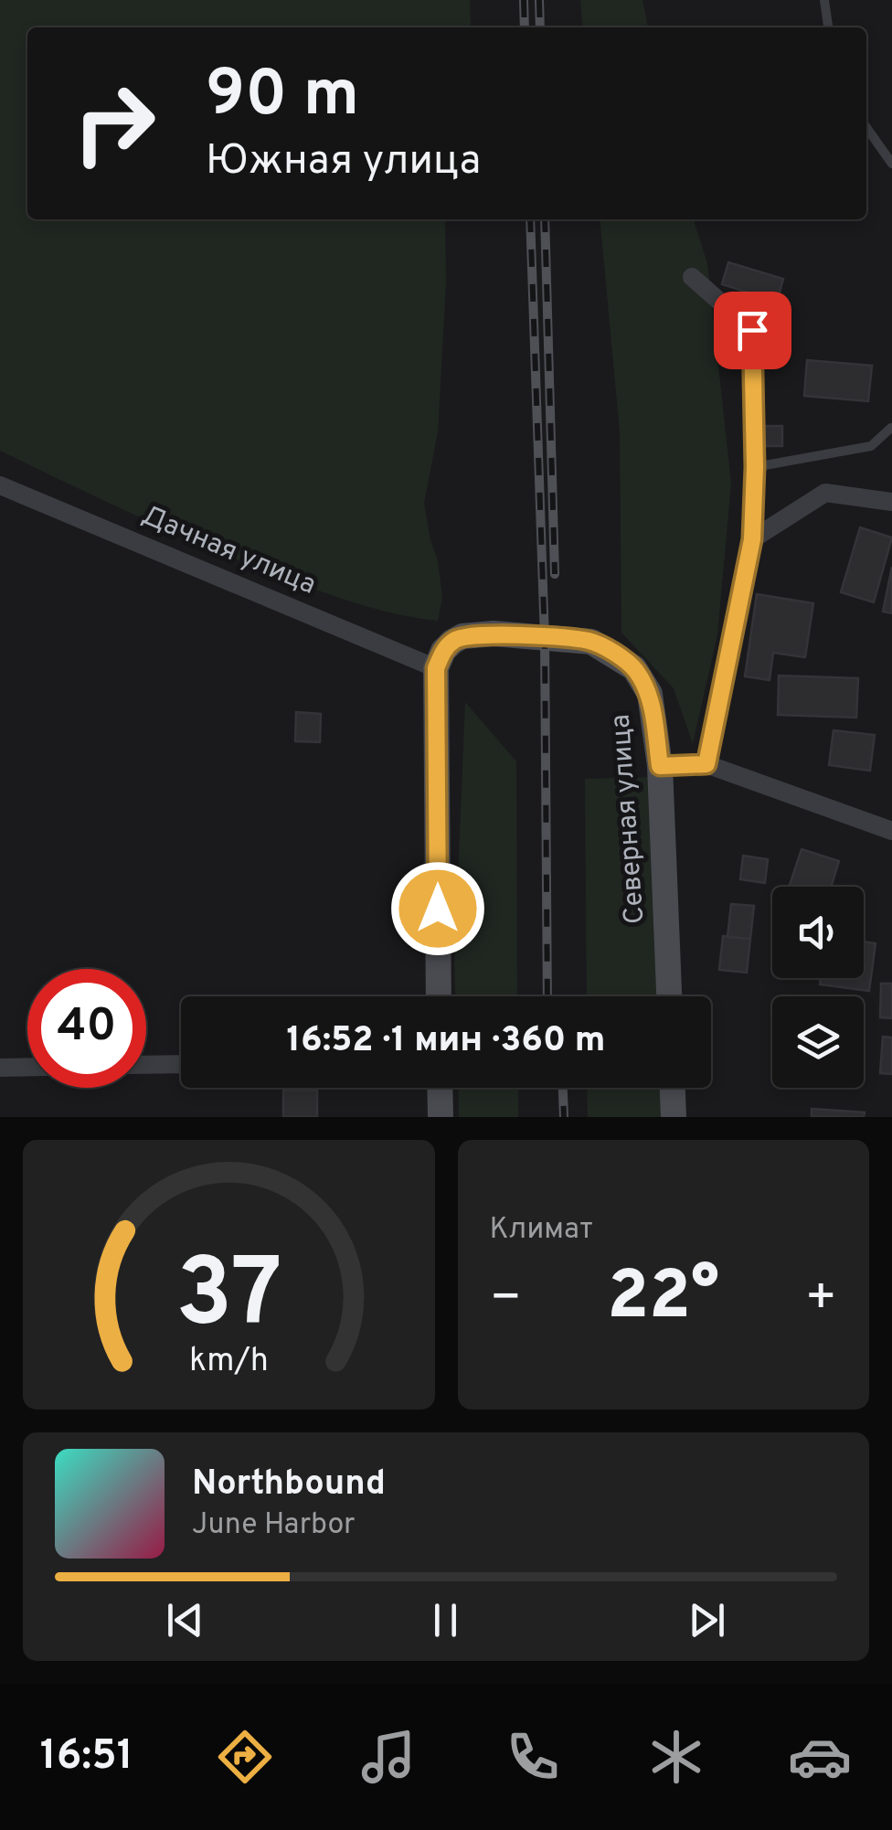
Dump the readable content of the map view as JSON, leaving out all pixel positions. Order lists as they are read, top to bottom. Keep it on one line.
{"streets":{"street":["Дачная улица","Северная улица"]},"crossings":[["Дачная улица","Северная улица"]],"page":{"turn":["90 m","Южная улица"],"limit":"40","trip":"16:52 · 1 мин · 360 m","tile":"Климат","heat":["−","22°","+"],"song":["Northbound","June Harbor"],"tabs":"16:51","gauge":["37","km/h"]}}
